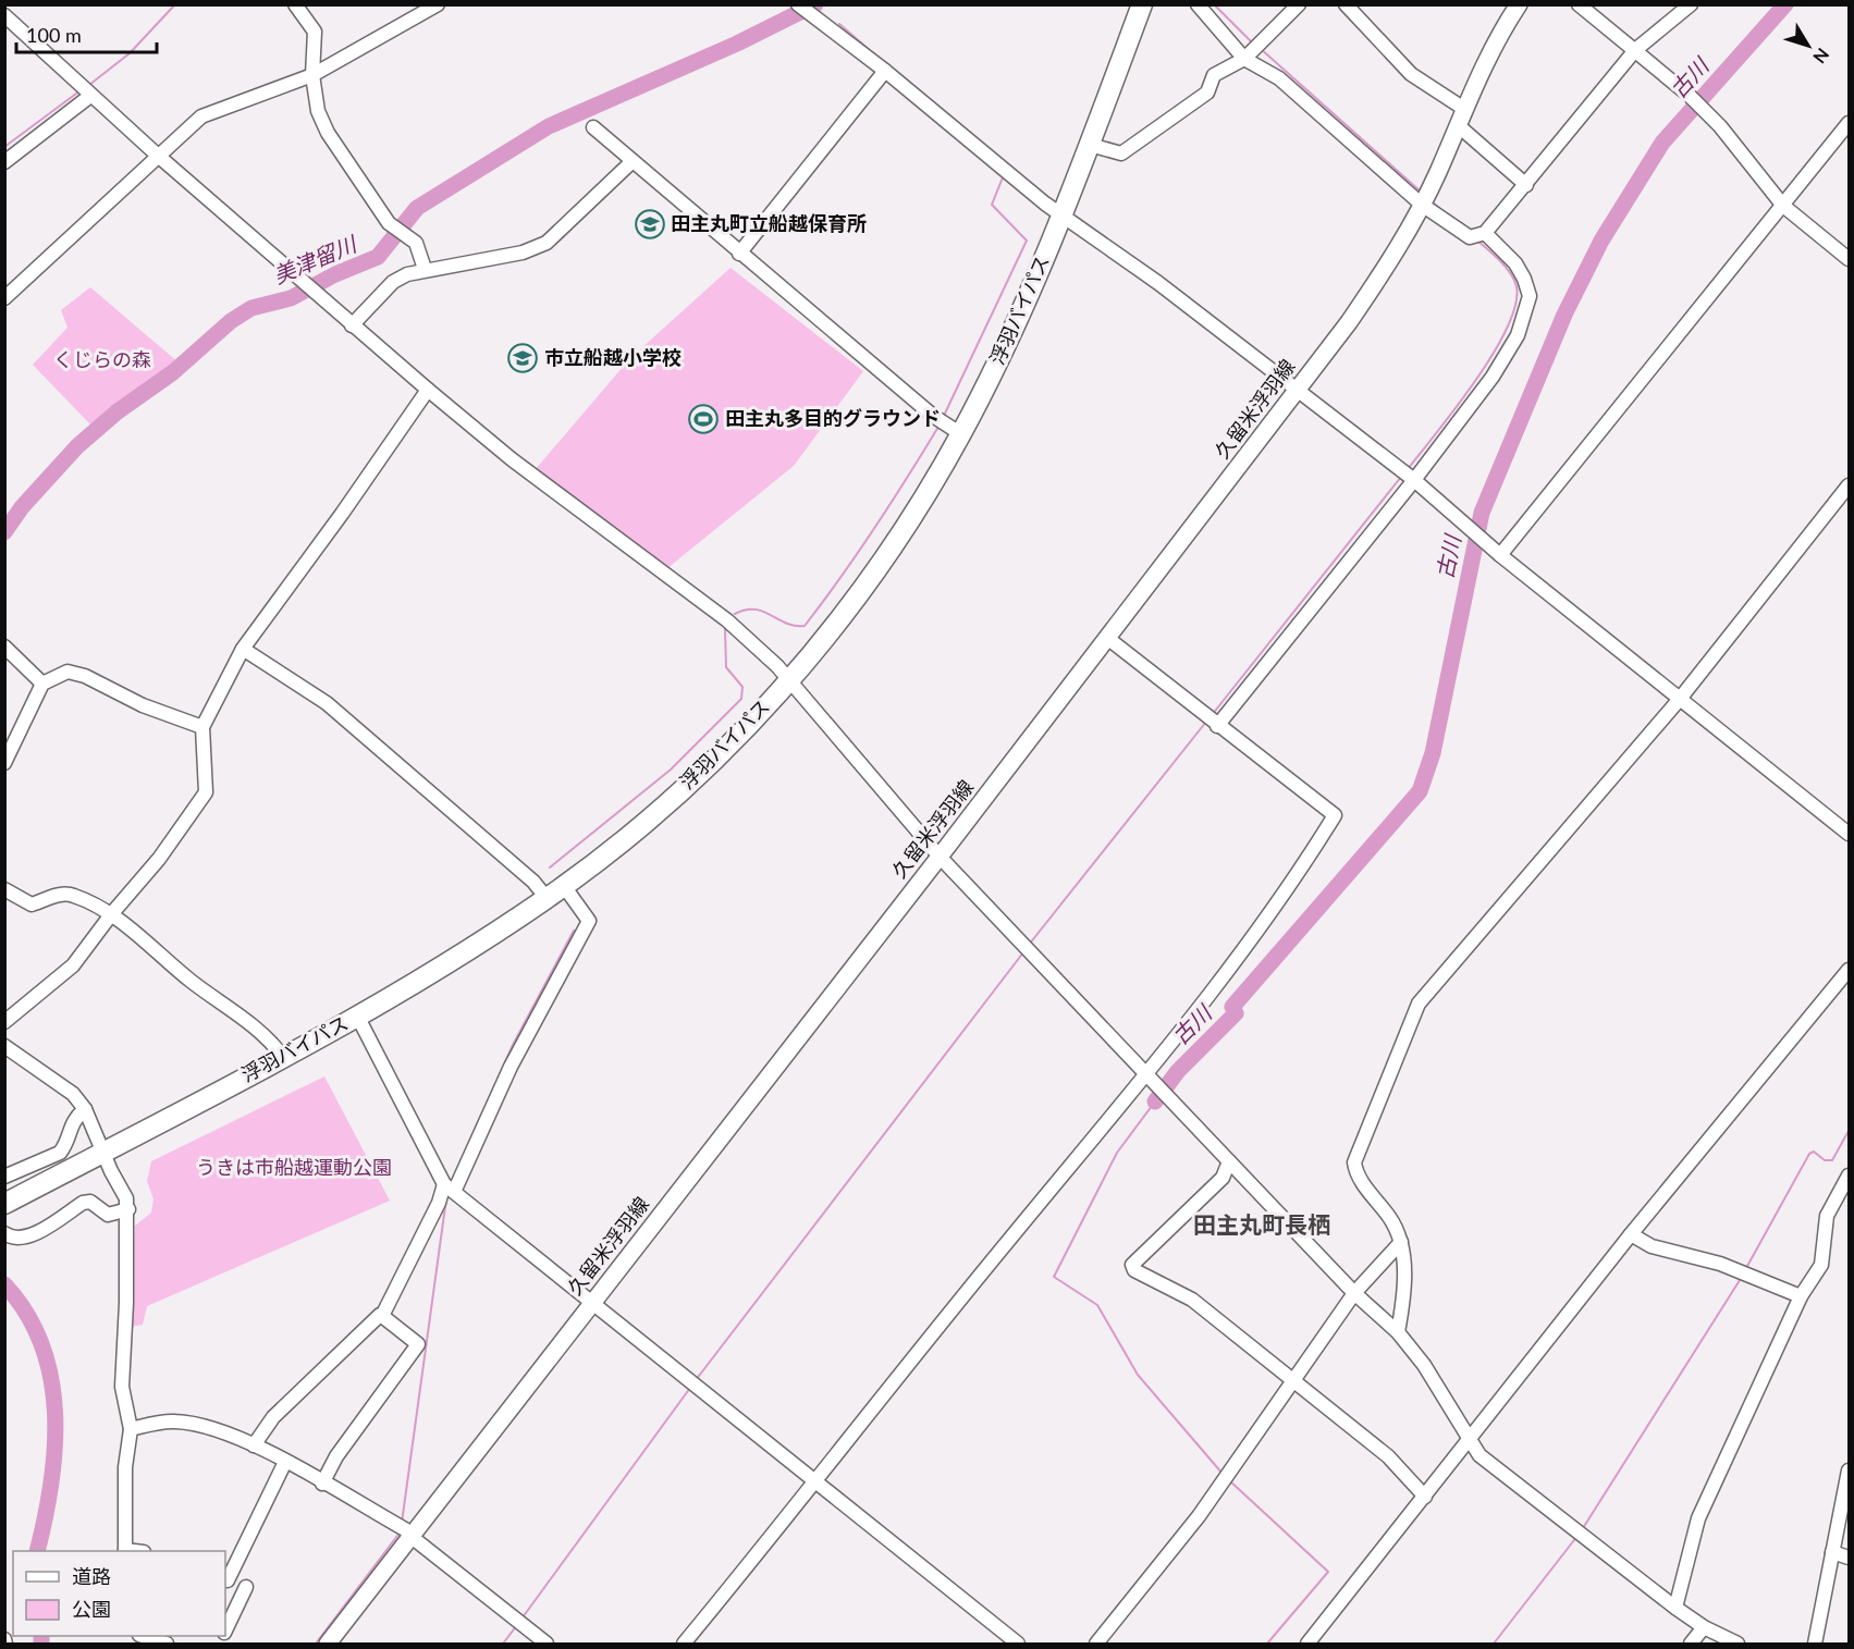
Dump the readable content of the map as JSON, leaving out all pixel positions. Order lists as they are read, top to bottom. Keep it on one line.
{"streets":{"highway":["浮羽バイパス"],"main road":["久留米浮羽線"]},"districts":["田主丸町長栖"],"water":["古川","美津留川"],"parks":["くじらの森","うきは市船越運動公園"],"places":{"school or university":["田主丸町立船越保育所","市立船越小学校"],"sports":["田主丸多目的グラウンド"]},"legend":["道路","公園"],"scale_bar":"100 m","north":"bottom right"}
